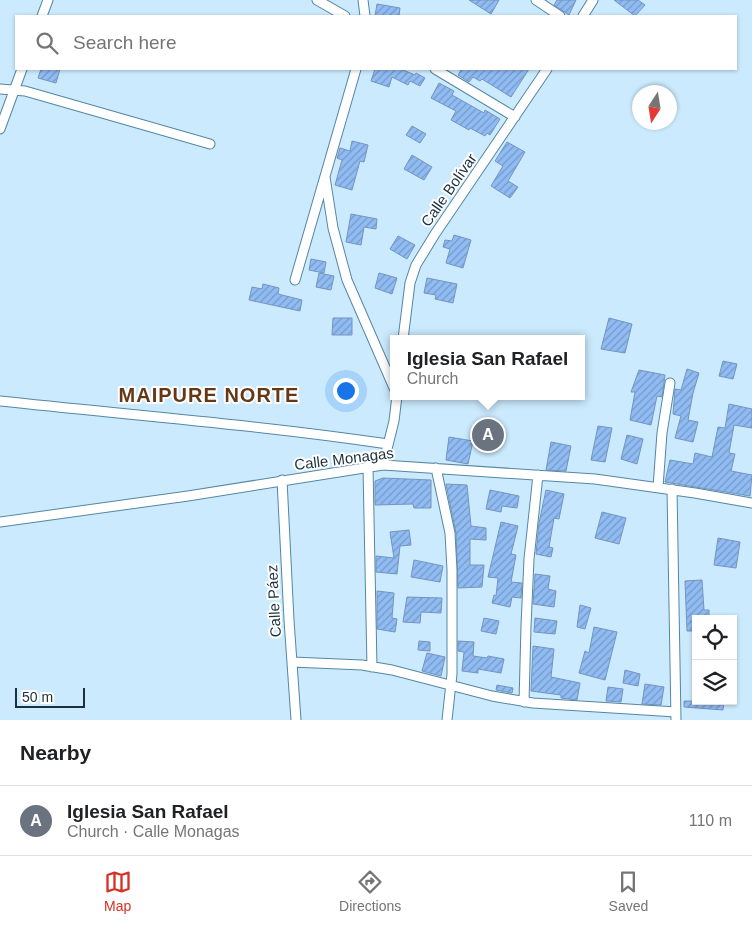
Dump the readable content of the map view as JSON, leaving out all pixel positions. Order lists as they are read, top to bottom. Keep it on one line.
{"streets":{"street":["Calle Bolívar","Calle Monagas","Calle Páez"]},"crossings":[["Calle Monagas","Calle Páez"]],"districts":["MAIPURE NORTE"],"scale_bar":"50 m","north":"bottom","page":{"search":"Search here","popup":["Iglesia San Rafael","Church"],"pins":"A","scale":"50 m","heading":"Nearby","list":[{"mark":"A","name":"Iglesia San Rafael","note":"Church · Calle Monagas","value":"110 m"}],"nav":["Map","Directions","Saved"]}}
